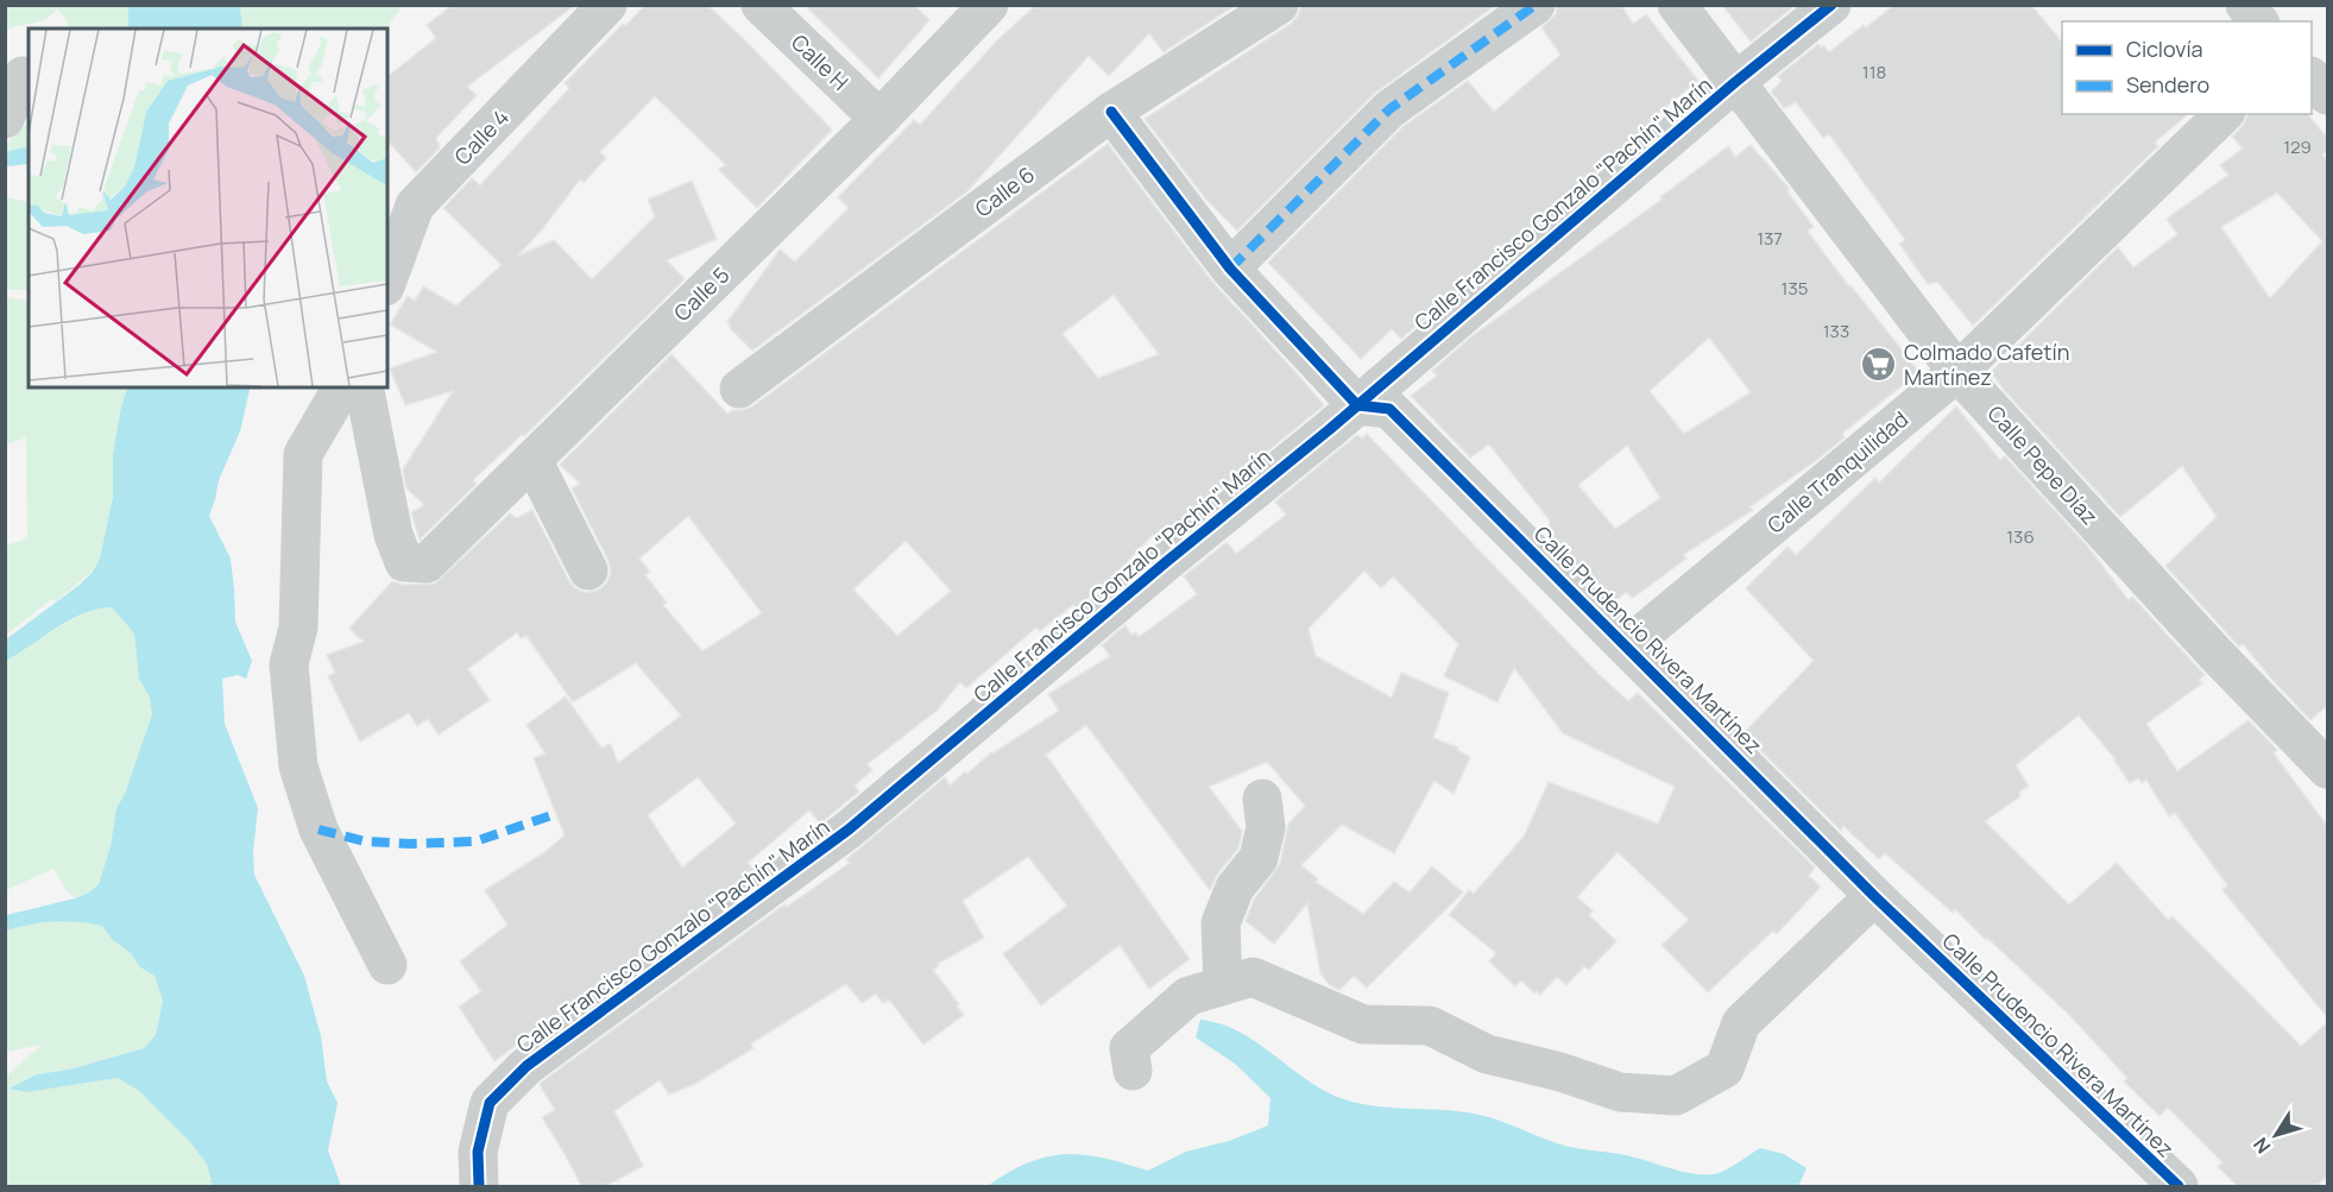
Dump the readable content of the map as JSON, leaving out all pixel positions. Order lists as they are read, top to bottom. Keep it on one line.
{"streets":{"street":["Calle H","Calle 4","Calle 6","Calle Francisco Gonzalo \"Pachín\" Marín","Calle 5","Calle Pepe Díaz","Calle Tranquilidad","Calle Prudencio Rivera Martínez"]},"crossings":[["Calle H","Calle 5"],["Calle Francisco Gonzalo \"Pachín\" Marín","Calle Pepe Díaz"],["Calle Francisco Gonzalo \"Pachín\" Marín","Calle Prudencio Rivera Martínez"],["Calle Pepe Díaz","Calle Tranquilidad"],["Calle Tranquilidad","Calle Prudencio Rivera Martínez"]],"places":{"supermarket":["Colmado Cafetín Martínez"]},"house_numbers":["118","129","137","135","133","136"],"legend":["Ciclovía","Sendero"],"north":"bottom left"}
